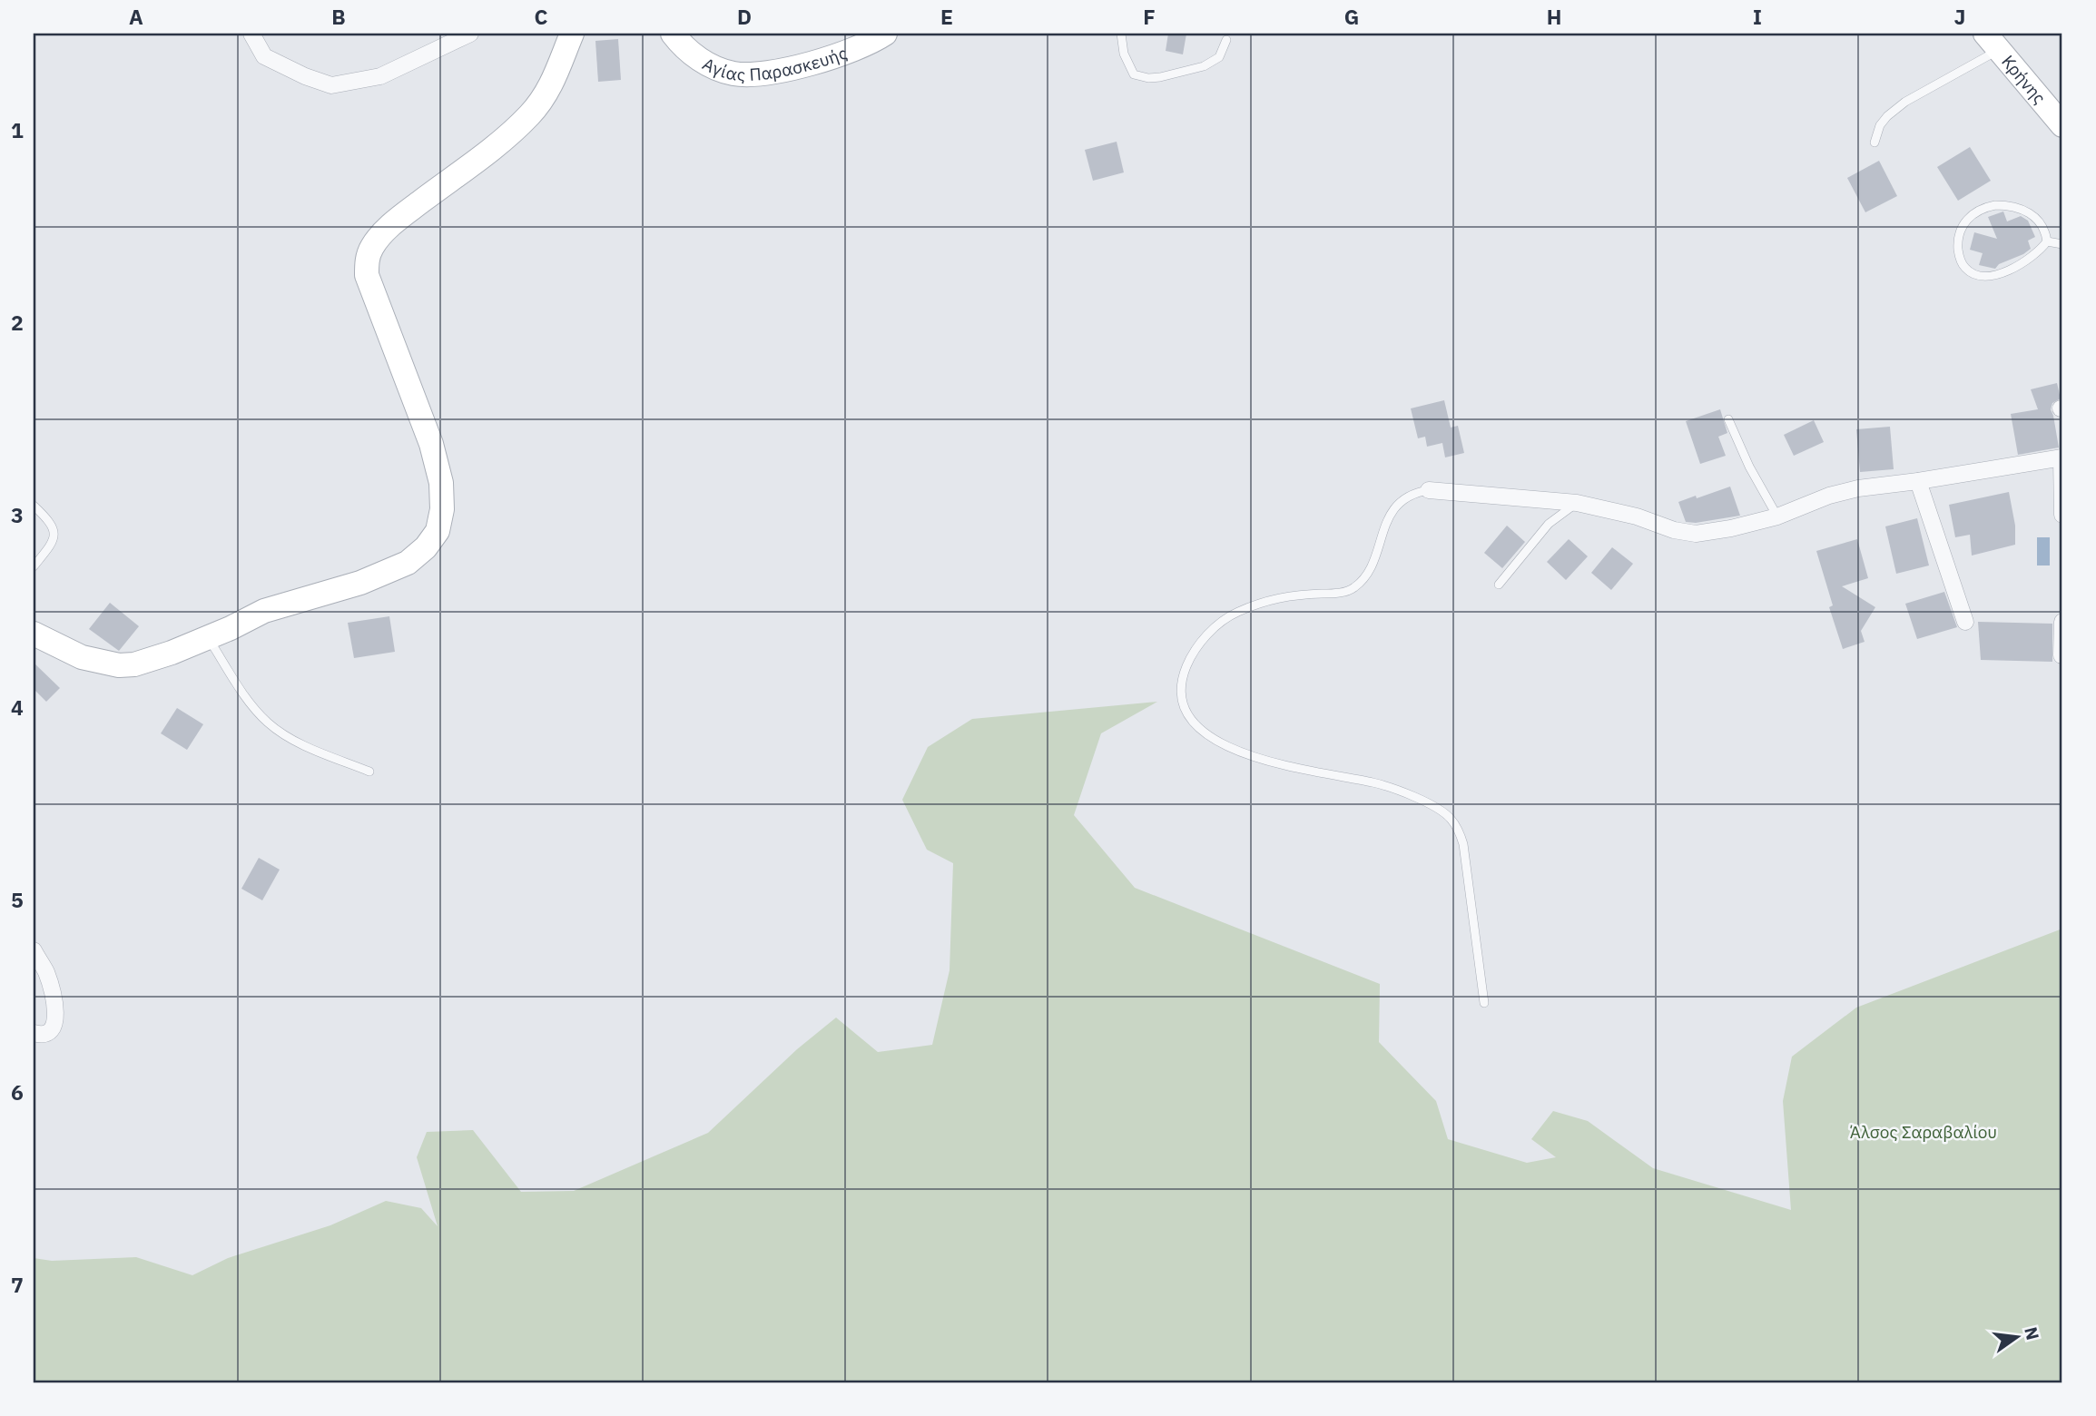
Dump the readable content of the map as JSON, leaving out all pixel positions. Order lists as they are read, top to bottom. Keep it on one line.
{"streets":{"street":["Αγίας Παρασκευής","Κρήνης"]},"parks":["Άλσος Σαραβαλίου"],"north":"right","grid":{"columns":["A","B","C","D","E","F","G","H","I","J"],"rows":["1","2","3","4","5","6","7"]}}
